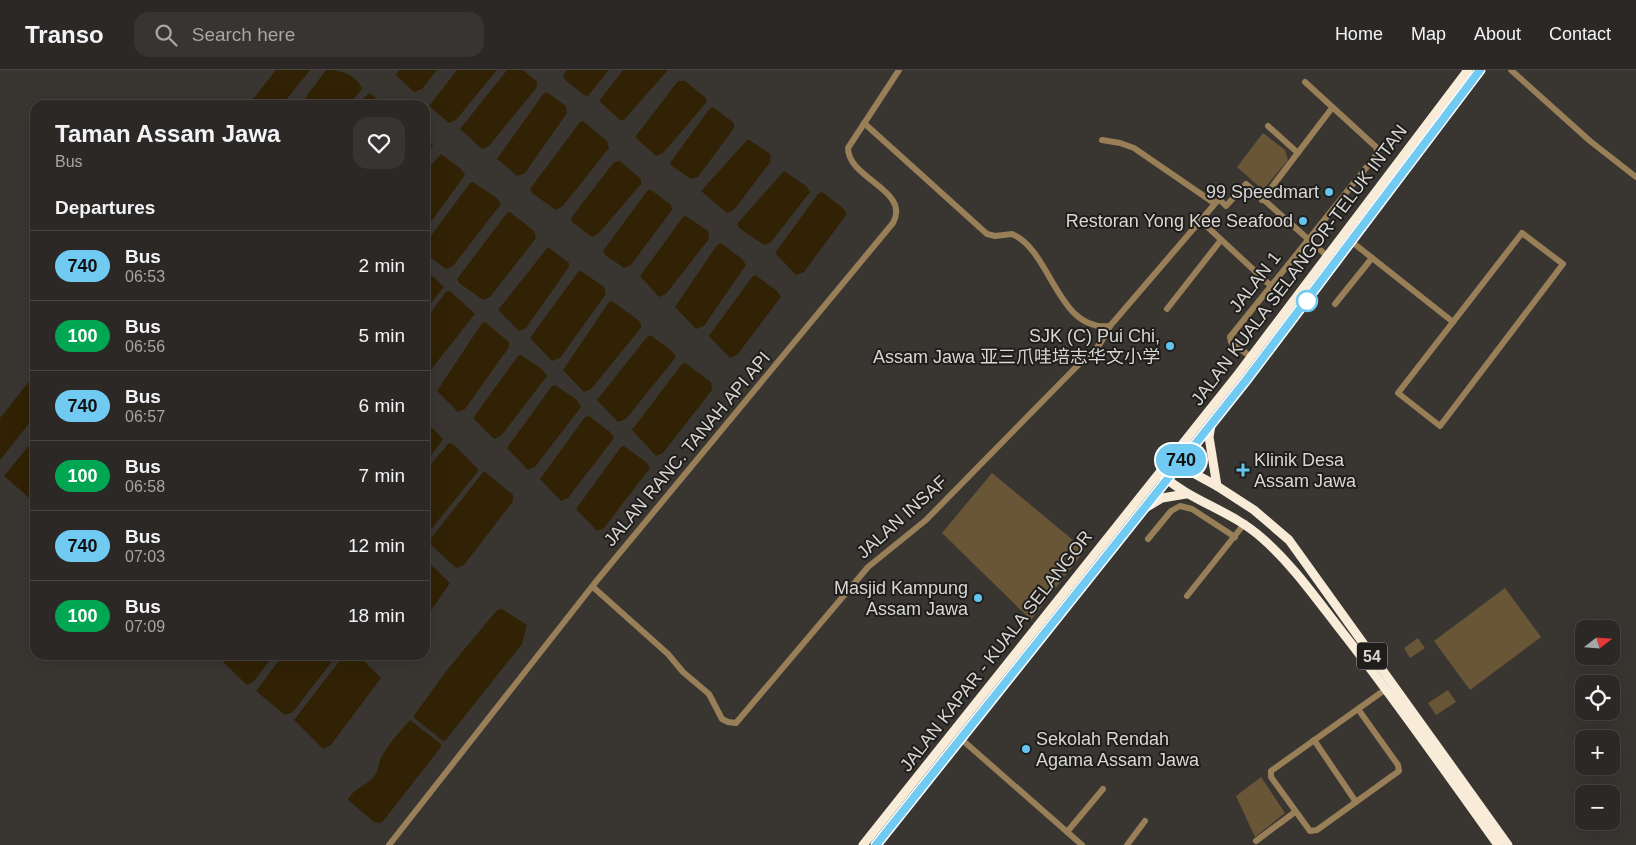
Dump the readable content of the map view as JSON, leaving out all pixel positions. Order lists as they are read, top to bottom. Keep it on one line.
{"streets":{"highway":["JALAN KUALA SELANGOR-TELUK INTAN","JALAN KAPAR - KUALA SELANGOR","54"],"street":["JALAN 1","JALAN RANC. TANAH API API","JALAN INSAF"]},"crossings":[["JALAN KUALA SELANGOR-TELUK INTAN","JALAN 1"],["JALAN KUALA SELANGOR-TELUK INTAN","JALAN KAPAR - KUALA SELANGOR"],["JALAN KUALA SELANGOR-TELUK INTAN","54"],["JALAN RANC. TANAH API API","JALAN INSAF"],["JALAN KAPAR - KUALA SELANGOR","54"]],"places":{"other":["99 Speedmart","Restoran Yong Kee Seafood","SJK (C) Pui Chi, Assam Jawa 亚三爪哇培志华文小学","Masjid Kampung Assam Jawa","Sekolah Rendah Agama Assam Jawa"],"health":["Klinik Desa Assam Jawa"]},"lines":["bus line 740"],"north":"right","page":{"header":"Transo","search":"Search here","nav":["Home","Map","About","Contact"],"on_map":"740","heading":[["Taman Assam Jawa","Bus"],"Departures"],"list":[{"mark":"740","name":"Bus","note":"06:53","value":"2 min"},{"mark":"100","name":"Bus","note":"06:56","value":"5 min"},{"mark":"740","name":"Bus","note":"06:57","value":"6 min"},{"mark":"100","name":"Bus","note":"06:58","value":"7 min"},{"mark":"740","name":"Bus","note":"07:03","value":"12 min"},{"mark":"100","name":"Bus","note":"07:09","value":"18 min"}],"map_buttons":["+","−"]}}
